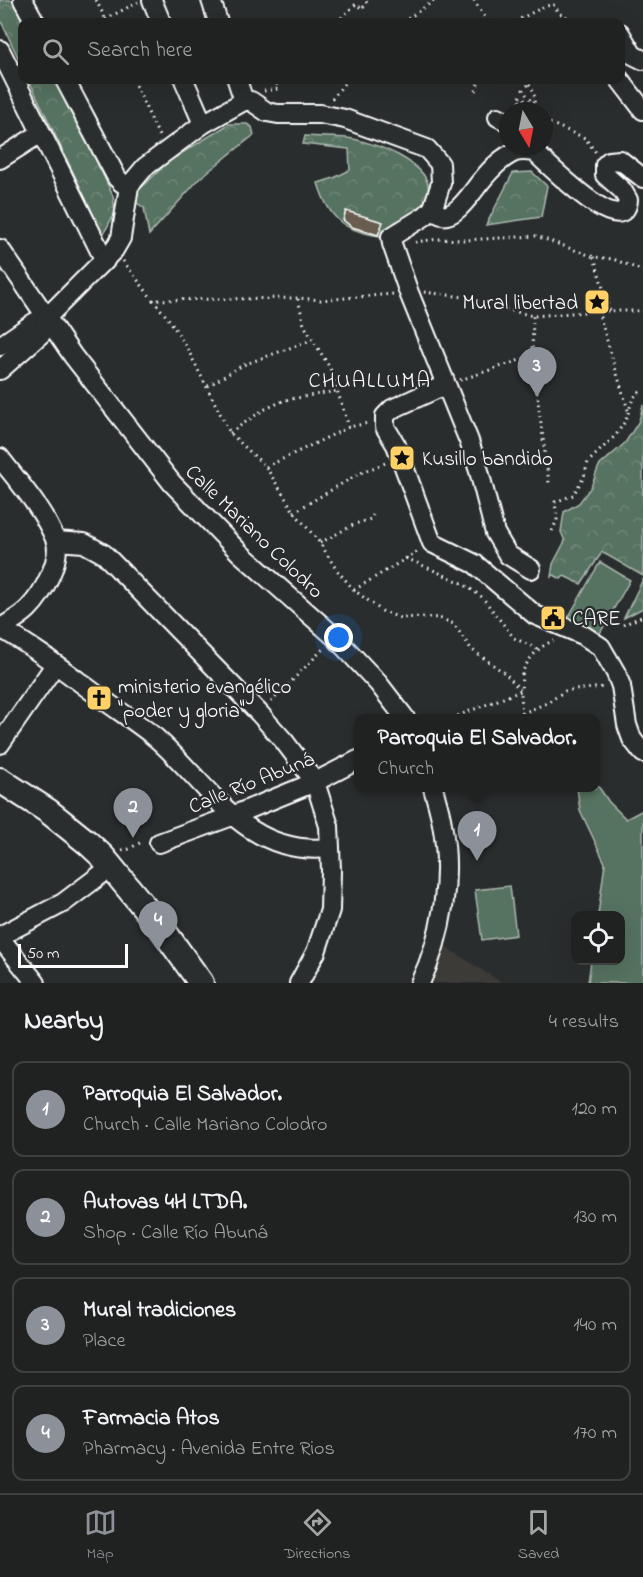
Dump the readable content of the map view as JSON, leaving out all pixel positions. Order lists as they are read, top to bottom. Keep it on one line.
{"streets":{"street":["Calle Mariano Colodro","Calle Río Abuná"]},"districts":["CHUALLUMA"],"places":{"place":["Mural libertad","Kusillo bandido"],"public building":["CARE"],"church":["ministerio evangélico \"poder y gloria\""]},"scale_bar":"50 m","north":"bottom","page":{"search":"Search here","pins":["3","2","1","4"],"popup":["Parroquia El Salvador.","Church"],"scale":"50 m","heading":["Nearby","4 results"],"list":[{"mark":"1","name":"Parroquia El Salvador.","note":"Church · Calle Mariano Colodro","value":"120 m"},{"mark":"2","name":"Autovas 4H LTDA.","note":"Shop · Calle Río Abuná","value":"130 m"},{"mark":"3","name":"Mural tradiciones","note":"Place","value":"140 m"},{"mark":"4","name":"Farmacia Atos","note":"Pharmacy · Avenida Entre Rios","value":"170 m"}],"nav":["Map","Directions","Saved"]}}
